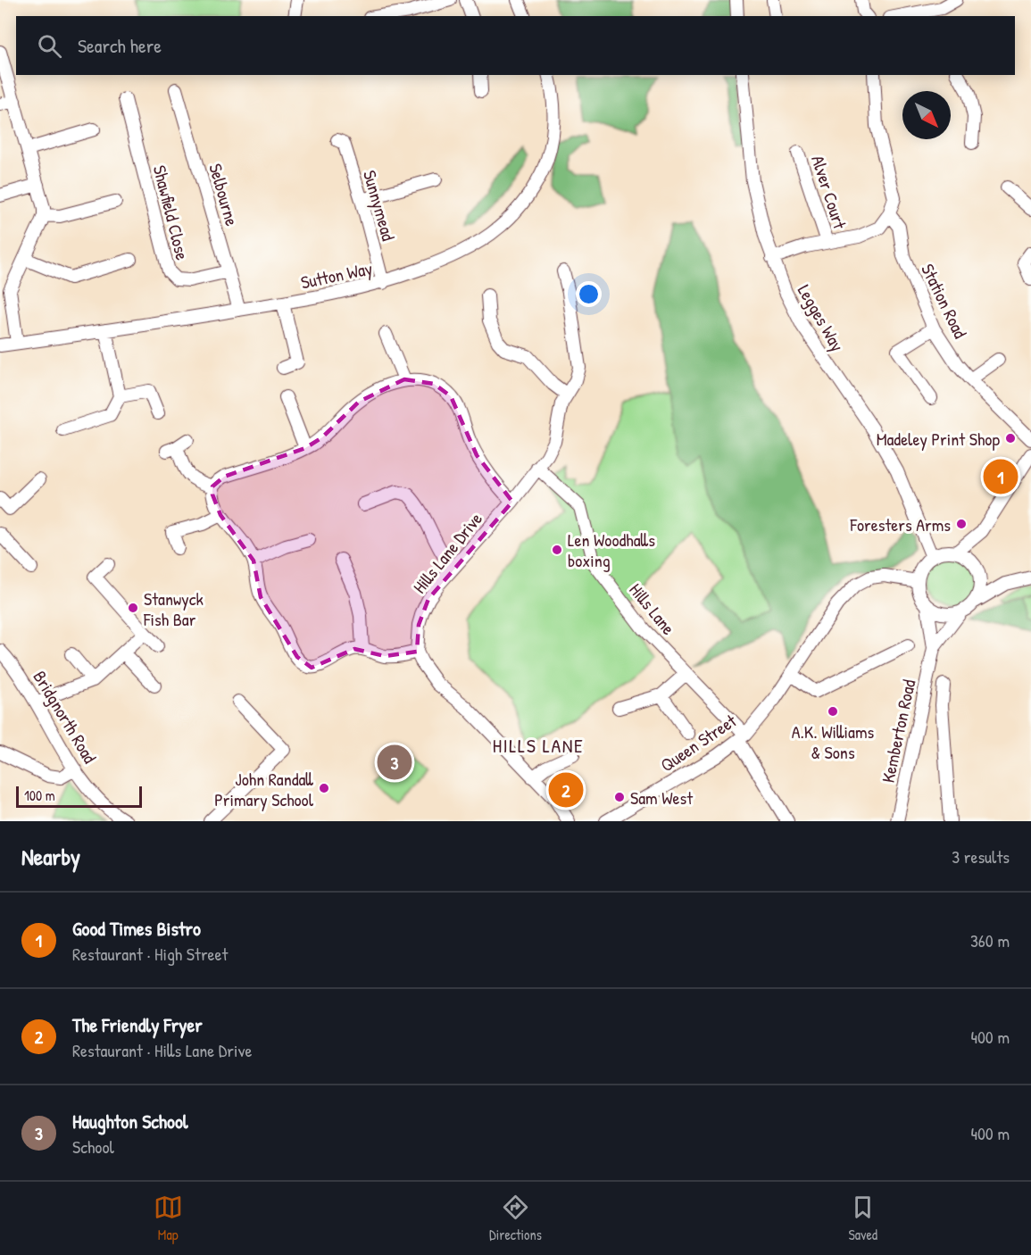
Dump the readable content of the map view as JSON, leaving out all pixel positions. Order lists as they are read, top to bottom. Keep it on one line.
{"streets":{"street":["Alver Court","Selbourne","Sunnymead","Shawfield Close","Sutton Way","Station Road","Legges Way","Hills Lane Drive","Hills Lane","Bridgnorth Road","Kemberton Road","Queen Street"]},"crossings":[["Selbourne","Shawfield Close"],["Selbourne","Sutton Way"],["Sunnymead","Sutton Way"],["Legges Way","Kemberton Road"],["Legges Way","Queen Street"],["Hills Lane Drive","Hills Lane"],["Hills Lane","Queen Street"],["Kemberton Road","Queen Street"]],"districts":["HILLS LANE"],"places":["Madeley Print Shop","Foresters Arms","Len Woodhalls boxing","Stanwyck Fish Bar","A.K. Williams & Sons","John Randall Primary School","Sam West"],"scale_bar":"100 m","north":"bottom right","page":{"search":"Search here","pins":["1","3","2"],"scale":"100 m","heading":["Nearby","3 results"],"list":[{"mark":"1","name":"Good Times Bistro","note":"Restaurant · High Street","value":"360 m"},{"mark":"2","name":"The Friendly Fryer","note":"Restaurant · Hills Lane Drive","value":"400 m"},{"mark":"3","name":"Haughton School","note":"School","value":"400 m"}],"nav":["Map","Directions","Saved"]}}
